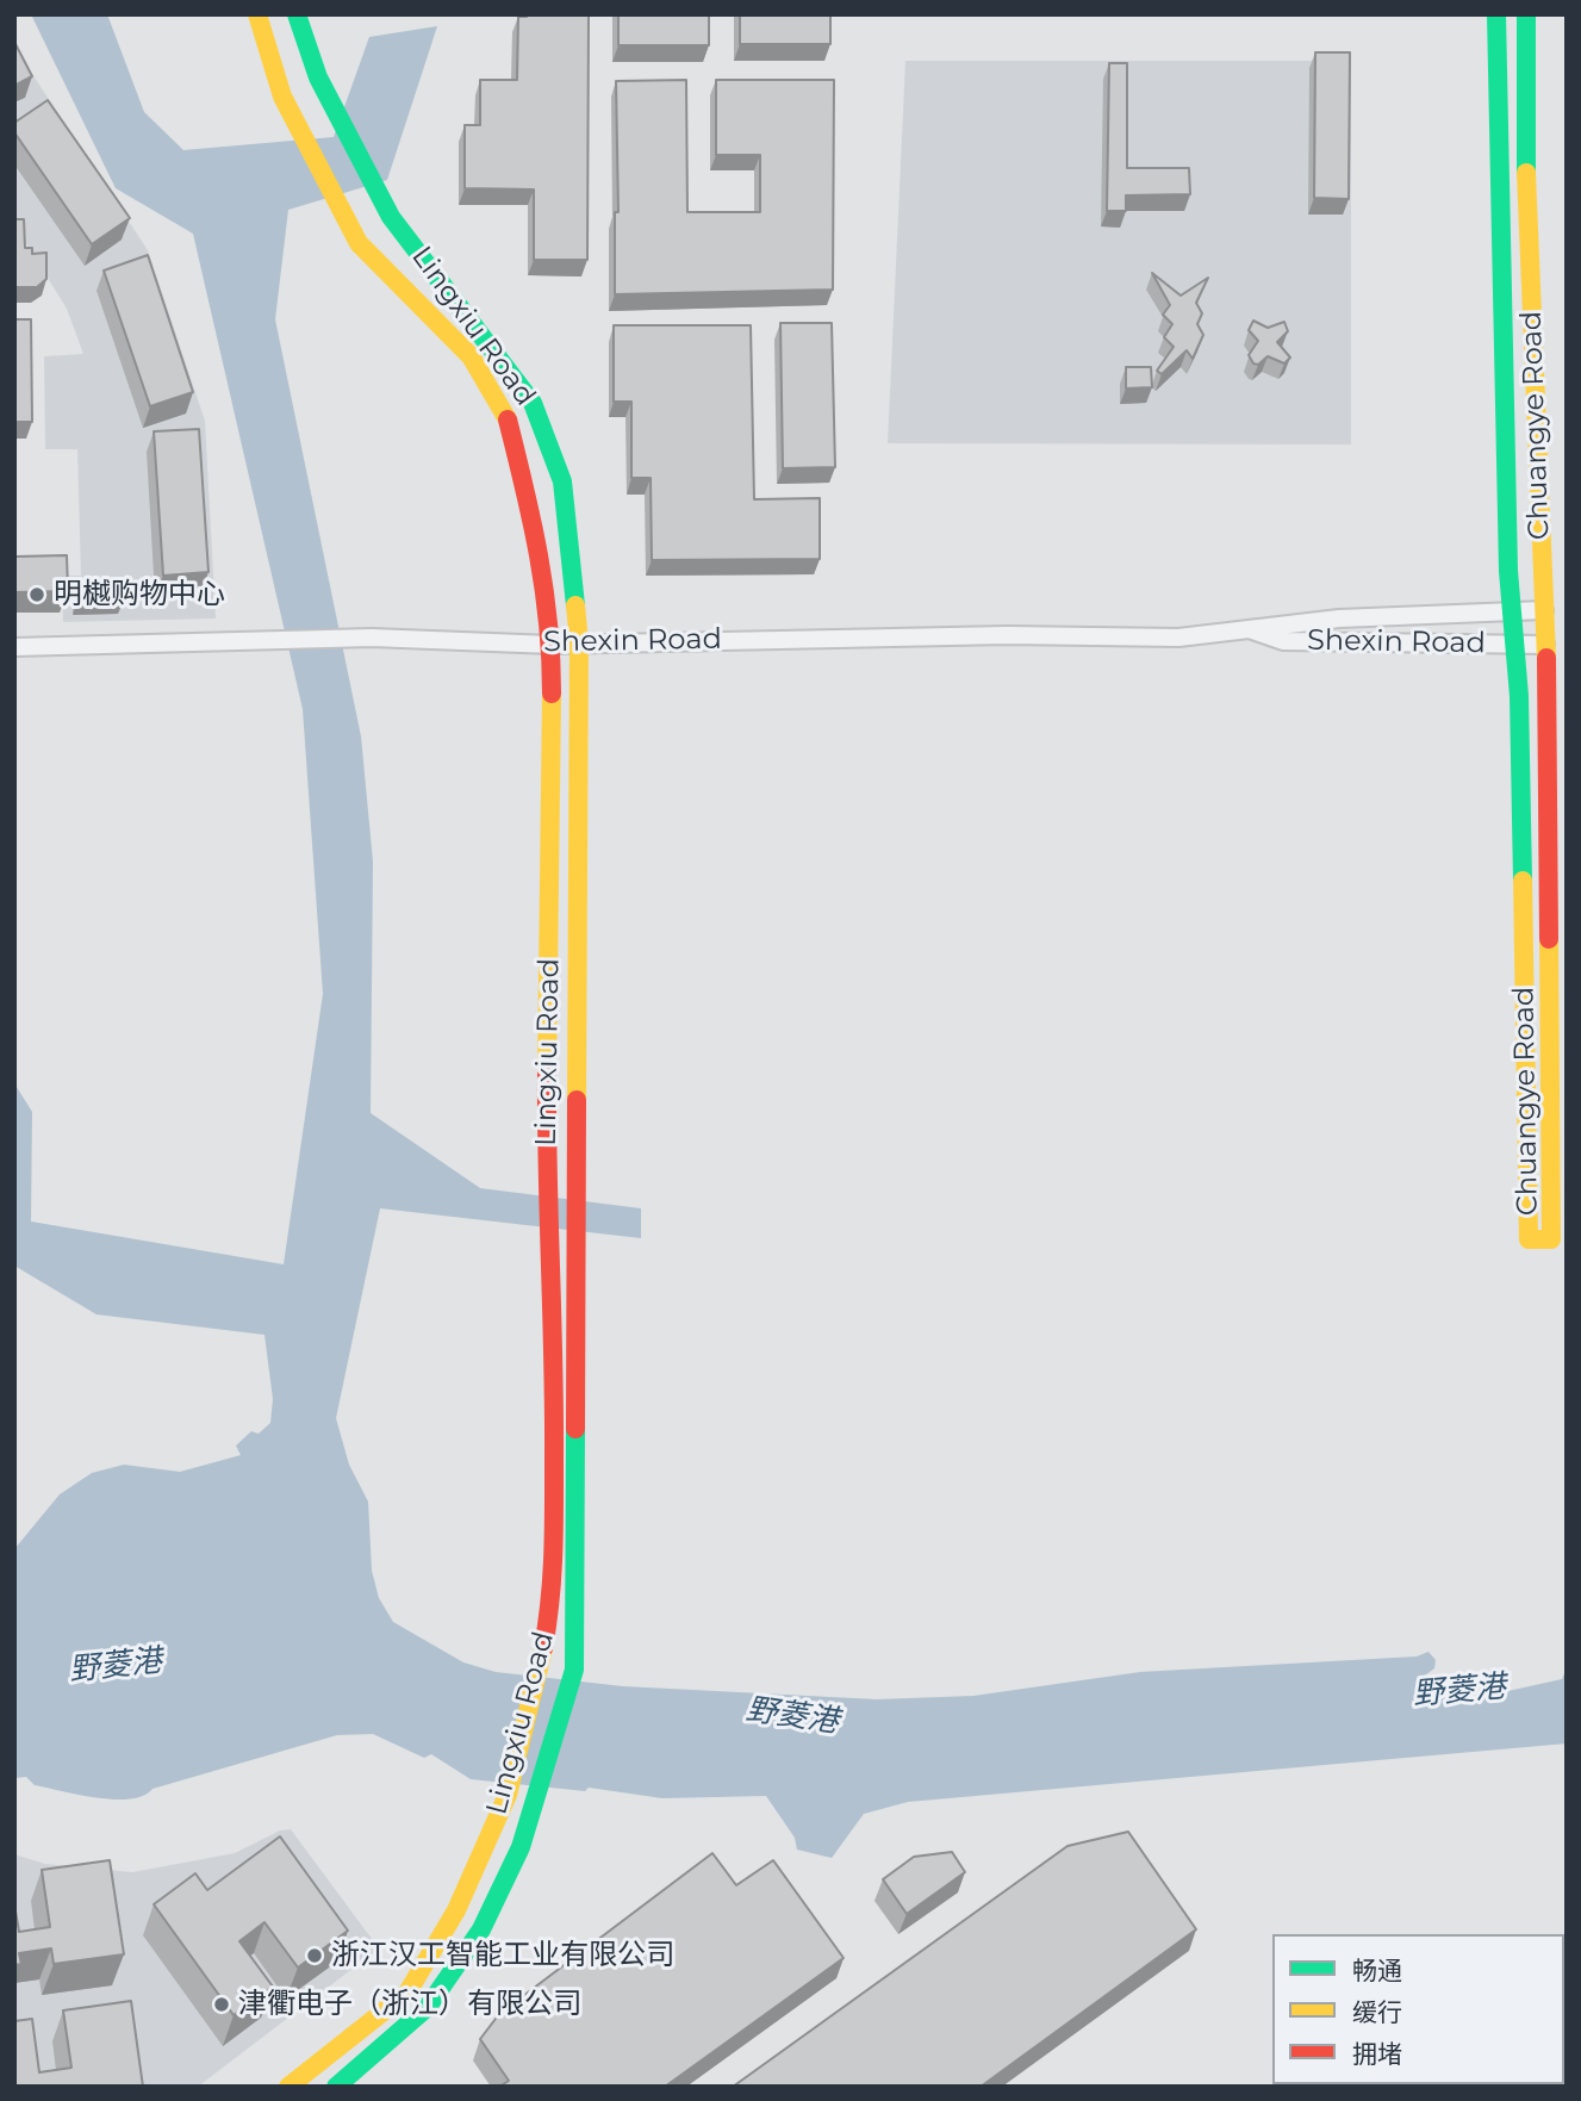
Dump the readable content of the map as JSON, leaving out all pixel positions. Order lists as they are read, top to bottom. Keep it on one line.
{"streets":{"street":["Lingxiu Road","Chuangye Road","Shexin Road"]},"crossings":[["Lingxiu Road","Shexin Road"],["Chuangye Road","Shexin Road"]],"water":["野菱港"],"places":["明樾购物中心","浙江汉工智能工业有限公司","津衢电子（浙江）有限公司"],"legend":["畅通","缓行","拥堵"]}
